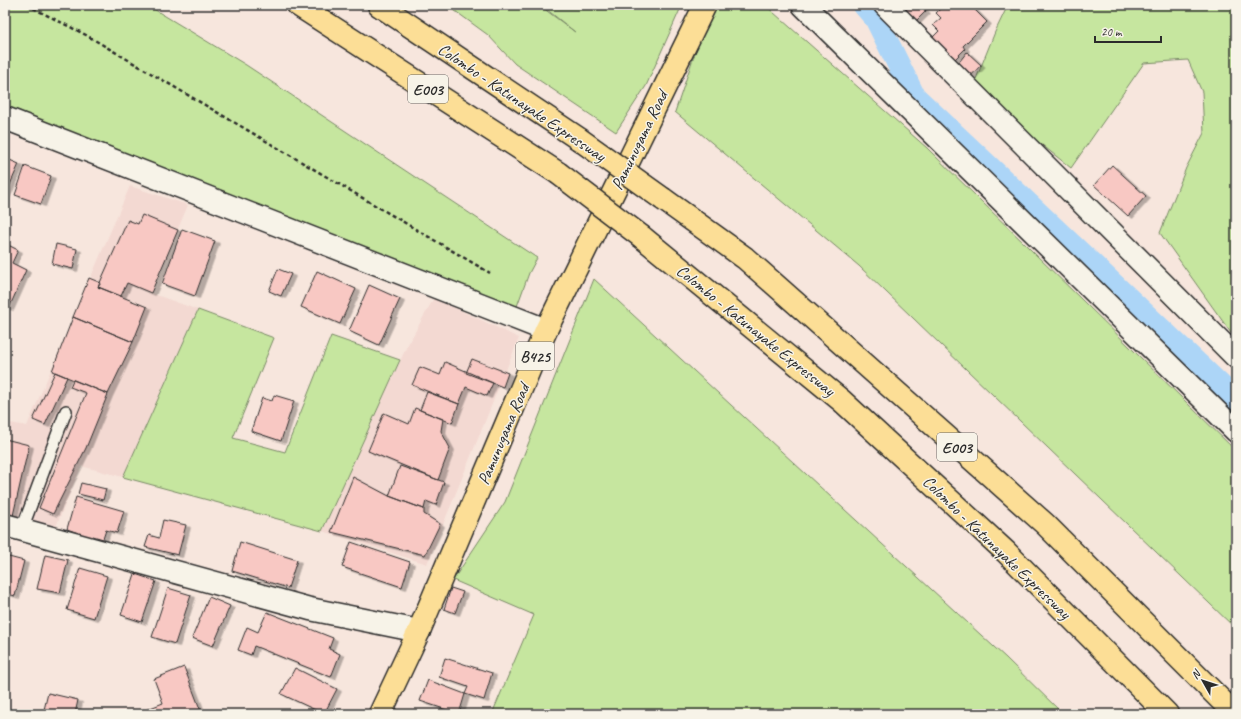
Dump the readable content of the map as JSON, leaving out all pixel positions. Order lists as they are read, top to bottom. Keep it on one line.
{"streets":{"main road":["E003","Colombo - Katunayake Expressway","Pamunugama Road","B425"]},"scale_bar":"20 m","north":"top left"}
